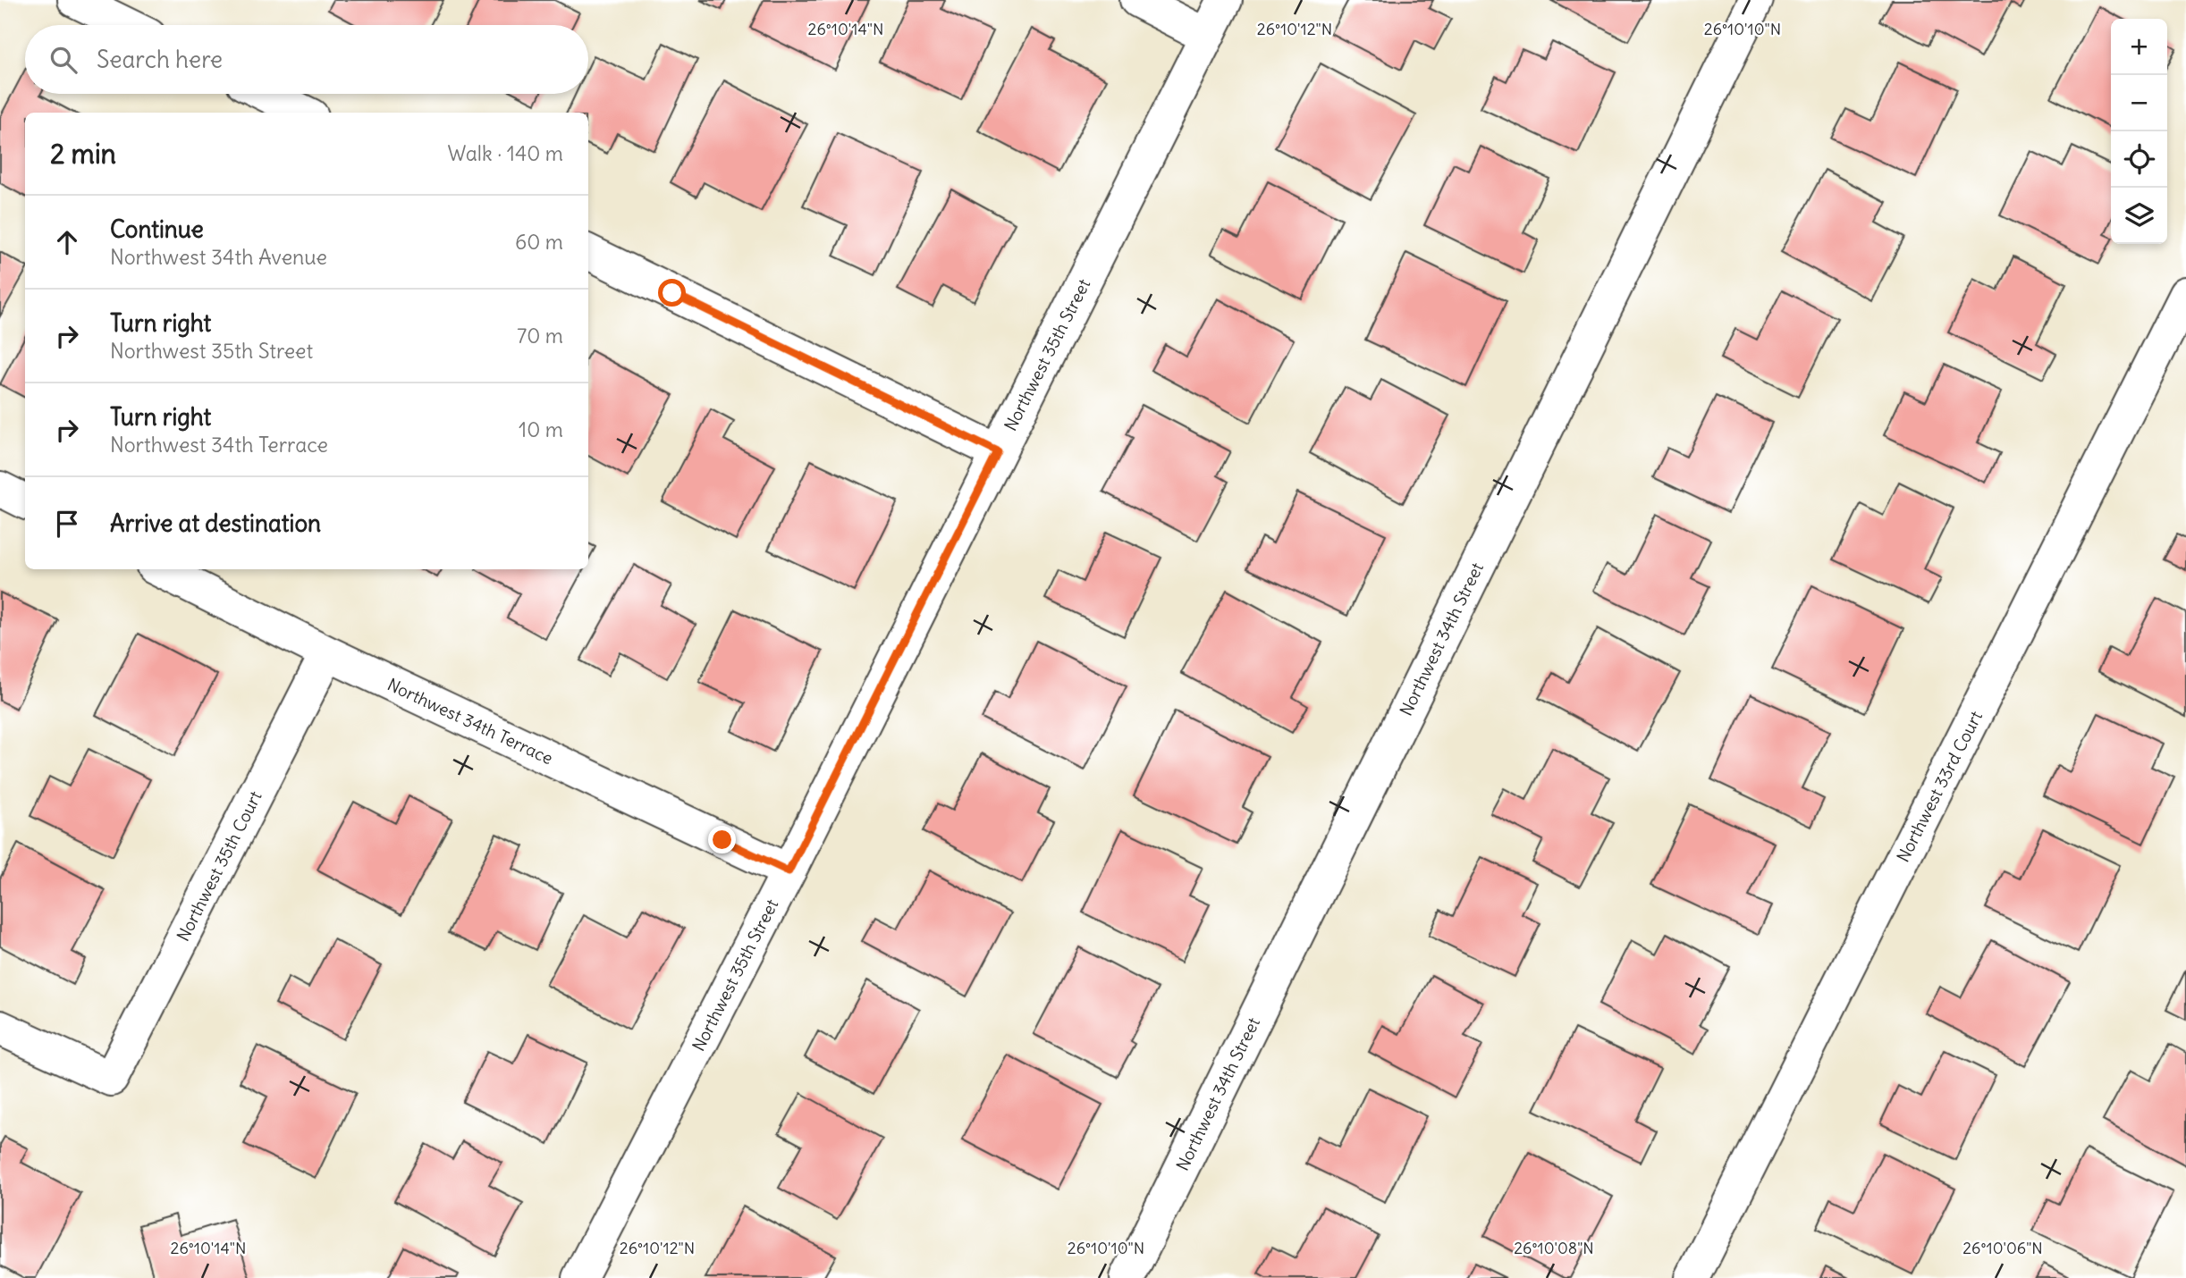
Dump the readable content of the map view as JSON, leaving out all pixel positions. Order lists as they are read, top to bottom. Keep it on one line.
{"streets":{"street":["Northwest 35th Street","Northwest 34th Street","Northwest 34th Terrace","Northwest 33rd Court","Northwest 35th Court"]},"crossings":[["Northwest 35th Street","Northwest 34th Terrace"],["Northwest 34th Terrace","Northwest 35th Court"]],"page":{"map_buttons":["+","−"],"search":"Search here","heading":["2 min","Walk · 140 m"],"list":[["Continue","Northwest 34th Avenue","60 m"],["Turn right","Northwest 35th Street","70 m"],["Turn right","Northwest 34th Terrace","10 m"],"Arrive at destination"]},"coordinates":["26°10'14\"N","26°10'12\"N","26°10'10\"N","26°10'08\"N","26°10'06\"N"]}
